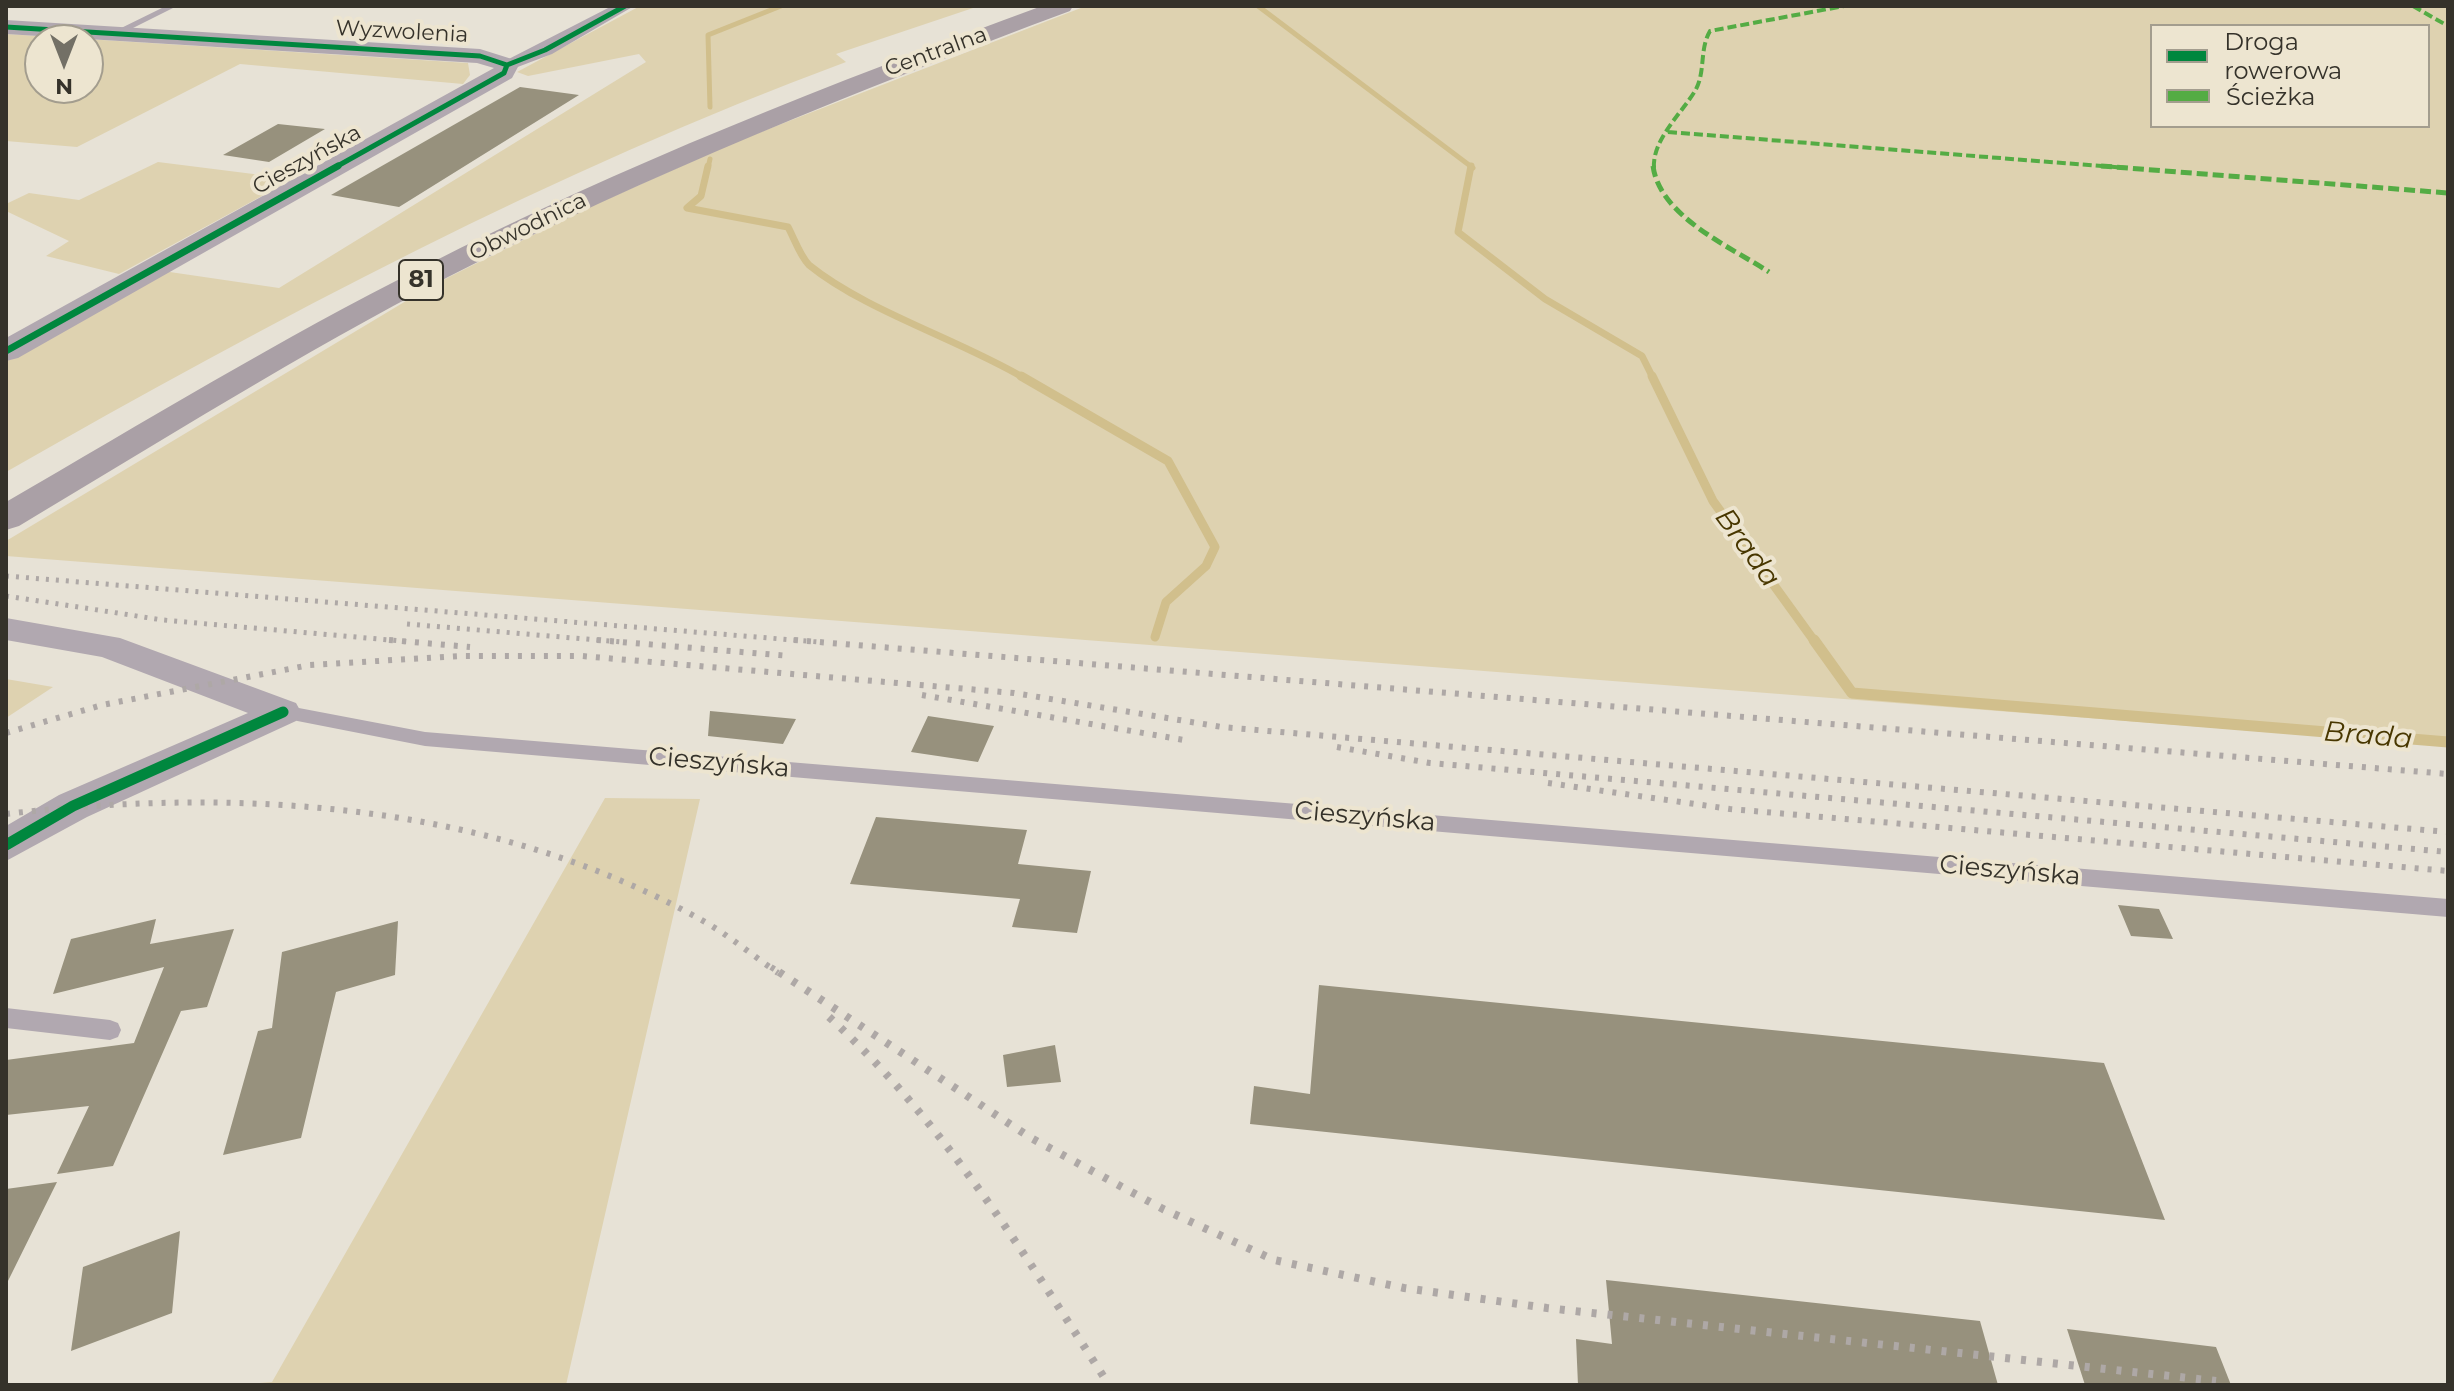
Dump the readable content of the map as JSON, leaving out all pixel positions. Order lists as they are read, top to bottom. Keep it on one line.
{"streets":{"main road":["Centralna","Obwodnica","81"],"street":["Wyzwolenia","Cieszyńska"]},"crossings":[["Wyzwolenia","Cieszyńska"],["Centralna","Obwodnica"]],"water":["Brada"],"legend":["Droga rowerowa","Ścieżka"],"north":"bottom"}
